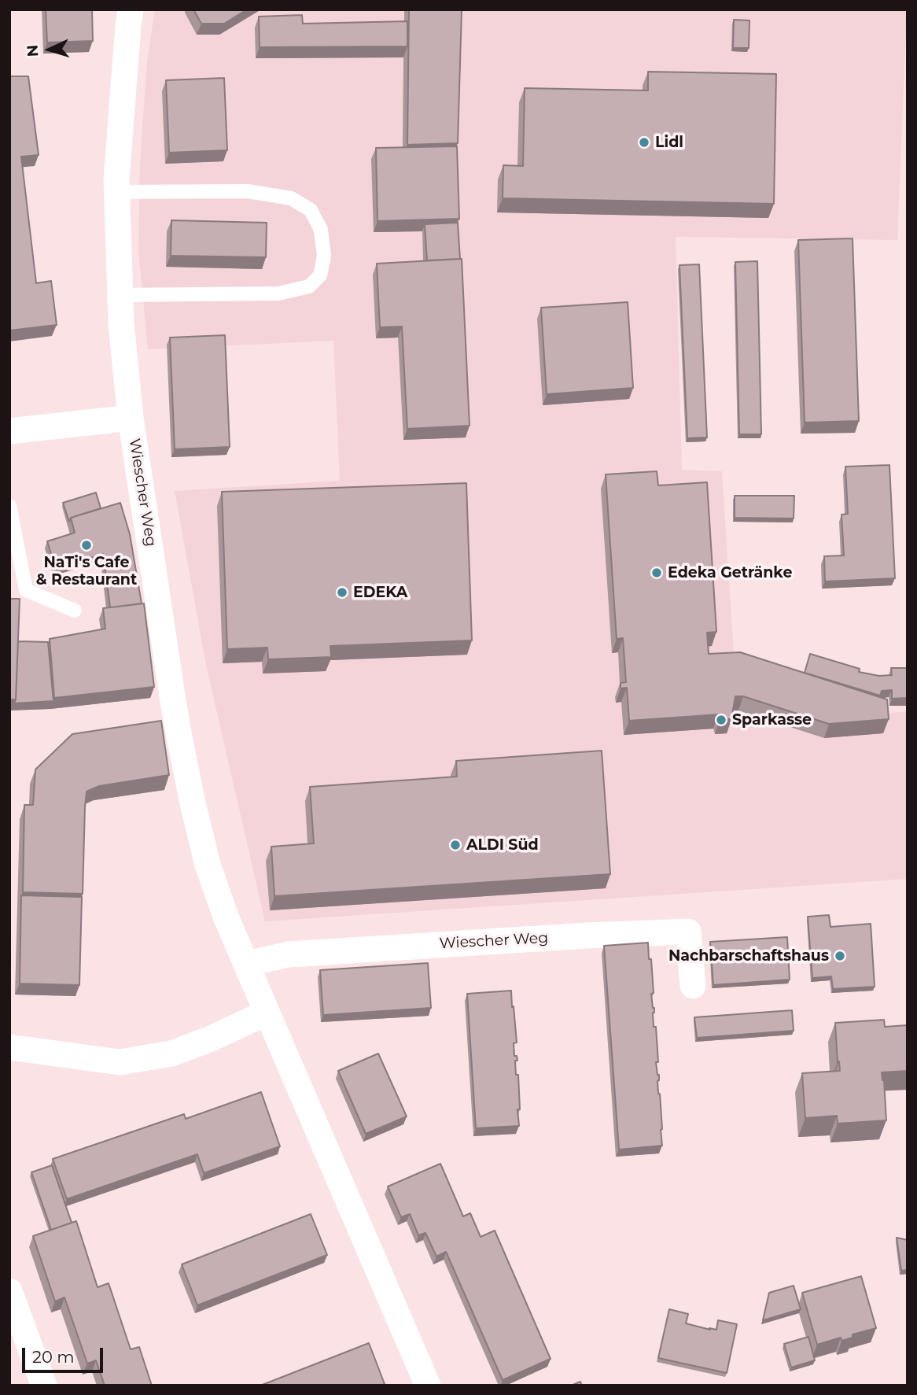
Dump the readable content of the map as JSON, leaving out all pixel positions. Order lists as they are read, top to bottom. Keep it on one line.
{"streets":{"street":["Wiescher Weg"]},"places":["Lidl","NaTi's Cafe & Restaurant","Edeka Getränke","EDEKA","Sparkasse","ALDI Süd","Nachbarschaftshaus"],"scale_bar":"20 m","north":"left"}
